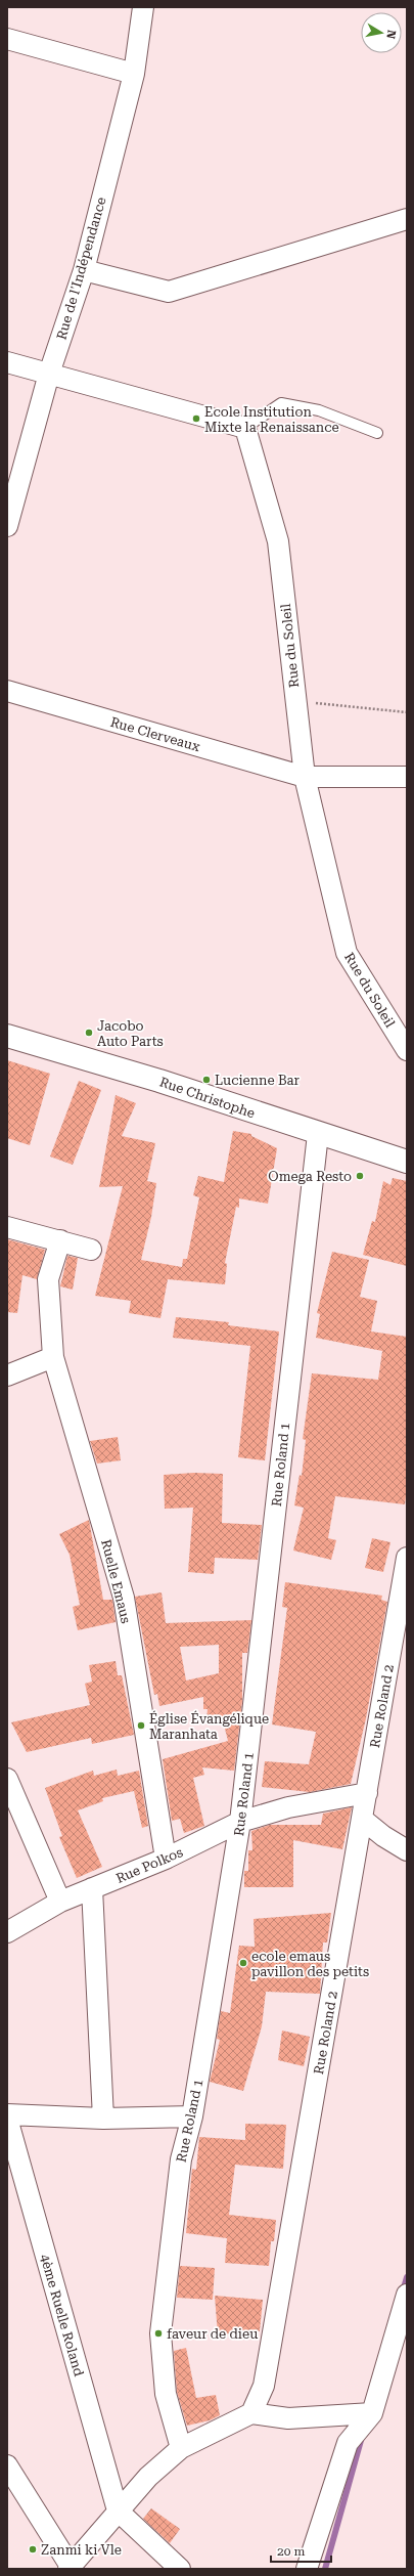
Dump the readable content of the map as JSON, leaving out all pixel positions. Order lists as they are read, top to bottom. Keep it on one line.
{"streets":{"street":["Rue de l'Indépendance","Rue du Soleil","Rue Clerveaux","Rue Christophe","Rue Roland 1","Ruelle Emaus","Rue Roland 2","Rue Polkos","4ème Ruelle Roland"]},"crossings":[["Rue du Soleil","Rue Clerveaux"],["Rue Christophe","Rue Roland 1"],["Rue Roland 1","Rue Polkos"],["Ruelle Emaus","Rue Polkos"],["Rue Roland 2","Rue Polkos"]],"places":["Ecole Institution Mixte la Renaissance","Jacobo Auto Parts","Lucienne Bar","Omega Resto","Église Évangélique Maranhata","ecole emaus pavillon des petits","faveur de dieu","Zanmi ki Vle"],"scale_bar":"20 m","north":"right"}
